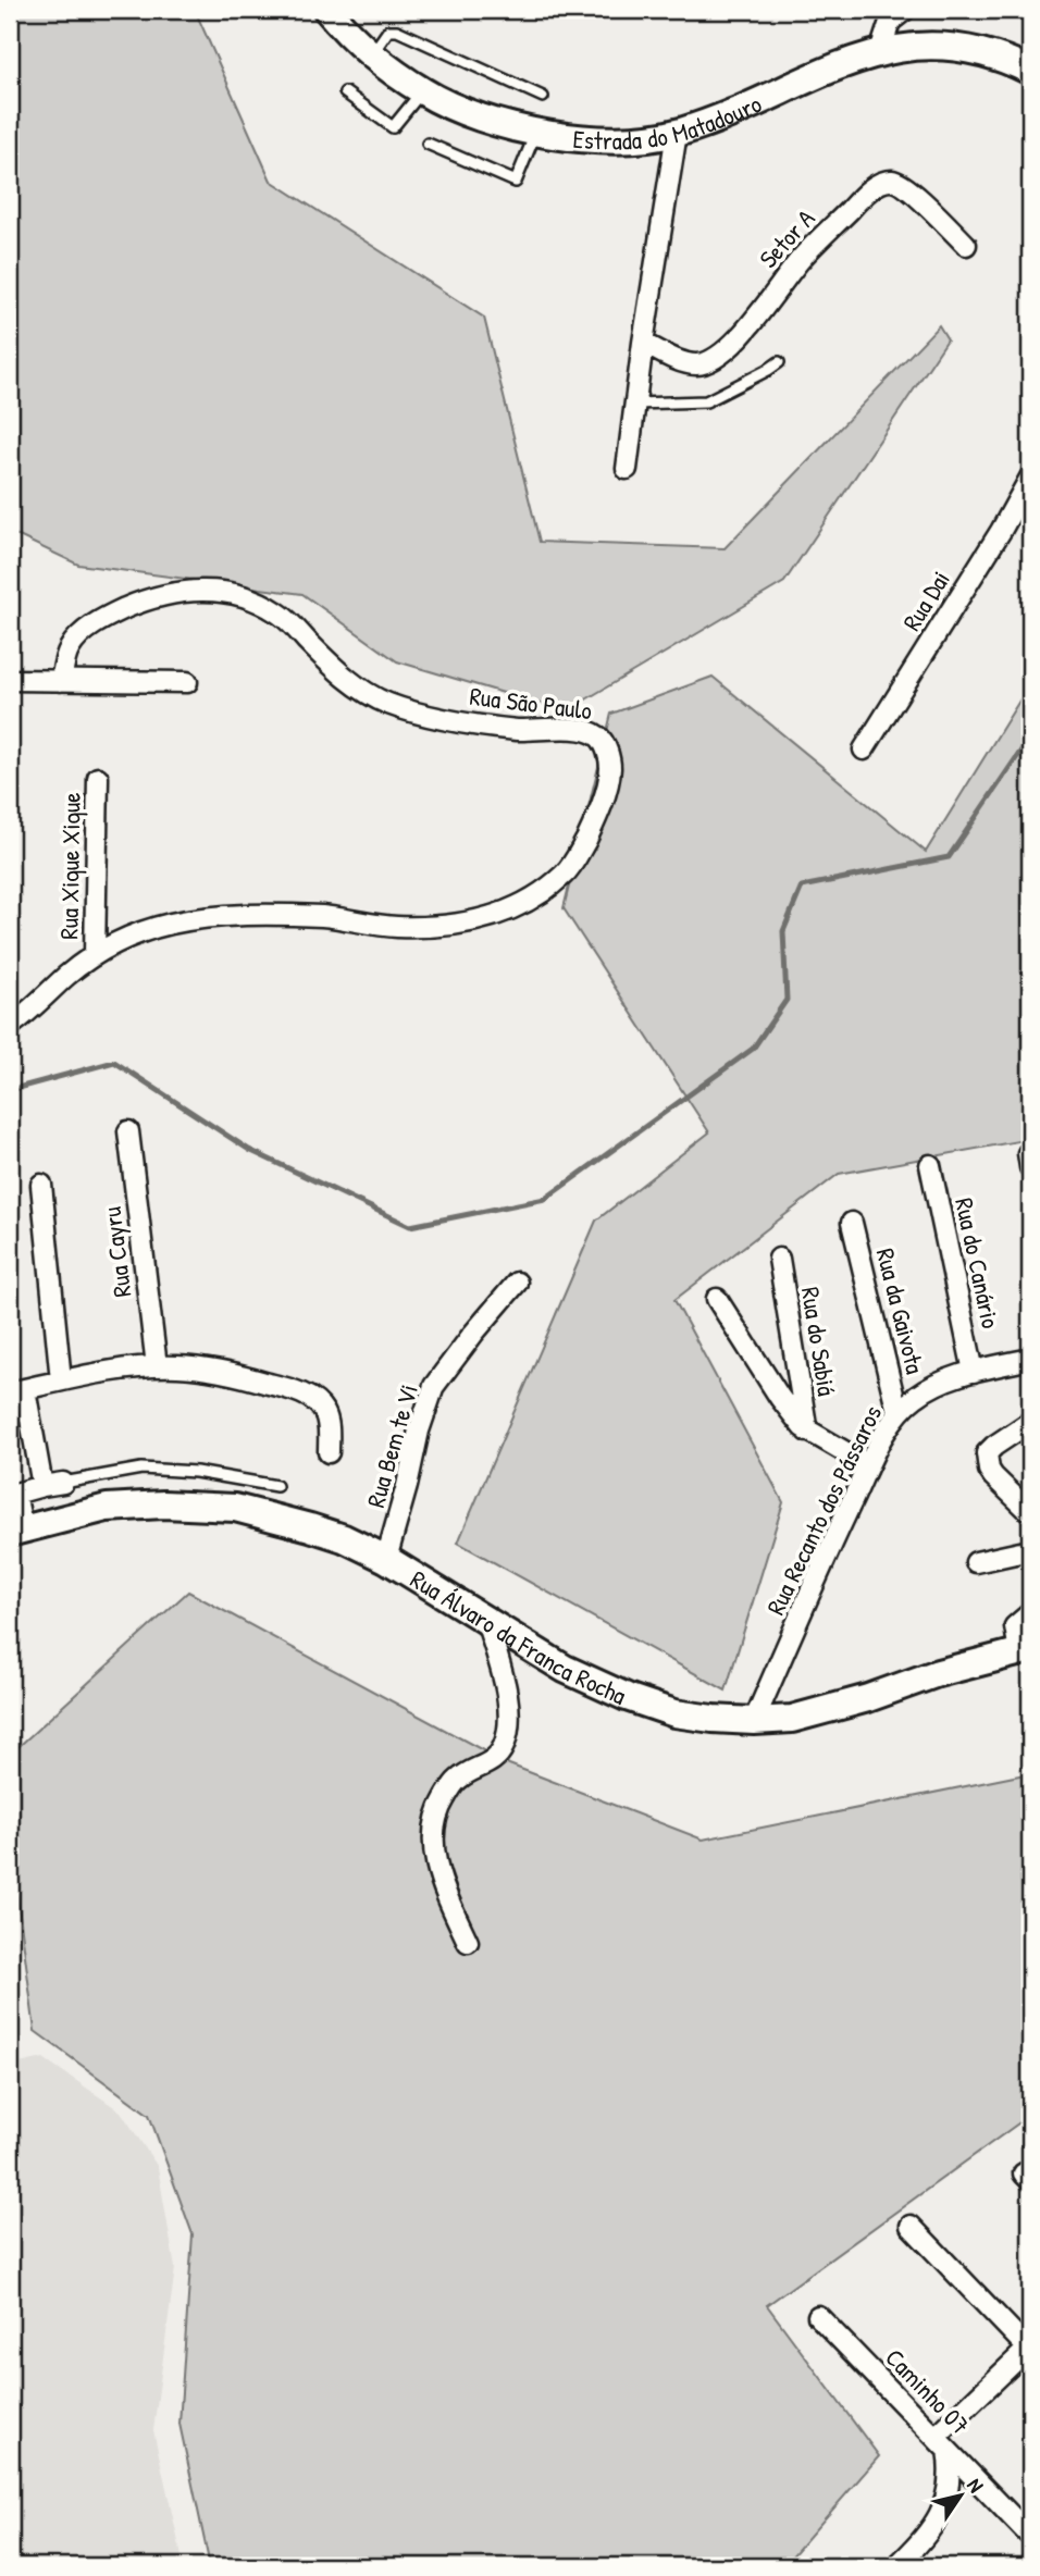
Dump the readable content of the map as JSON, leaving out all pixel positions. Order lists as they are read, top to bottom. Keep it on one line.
{"streets":{"main road":["Estrada do Matadouro","Rua Álvaro da Franca Rocha"],"street":["Setor A","Rua Dai","Rua São Paulo","Rua Xique Xique","Rua Cayru","Rua do Canário","Rua da Gaivota","Rua do Sabiá","Rua Bem te Vi","Rua Recanto dos Pássaros","Caminho 07"]},"crossings":[["Rua São Paulo","Rua Xique Xique"],["Rua do Canário","Rua Recanto dos Pássaros"],["Rua da Gaivota","Rua Recanto dos Pássaros"],["Rua Bem te Vi","Rua Álvaro da Franca Rocha"],["Rua Recanto dos Pássaros","Rua Álvaro da Franca Rocha"]],"north":"top right"}
